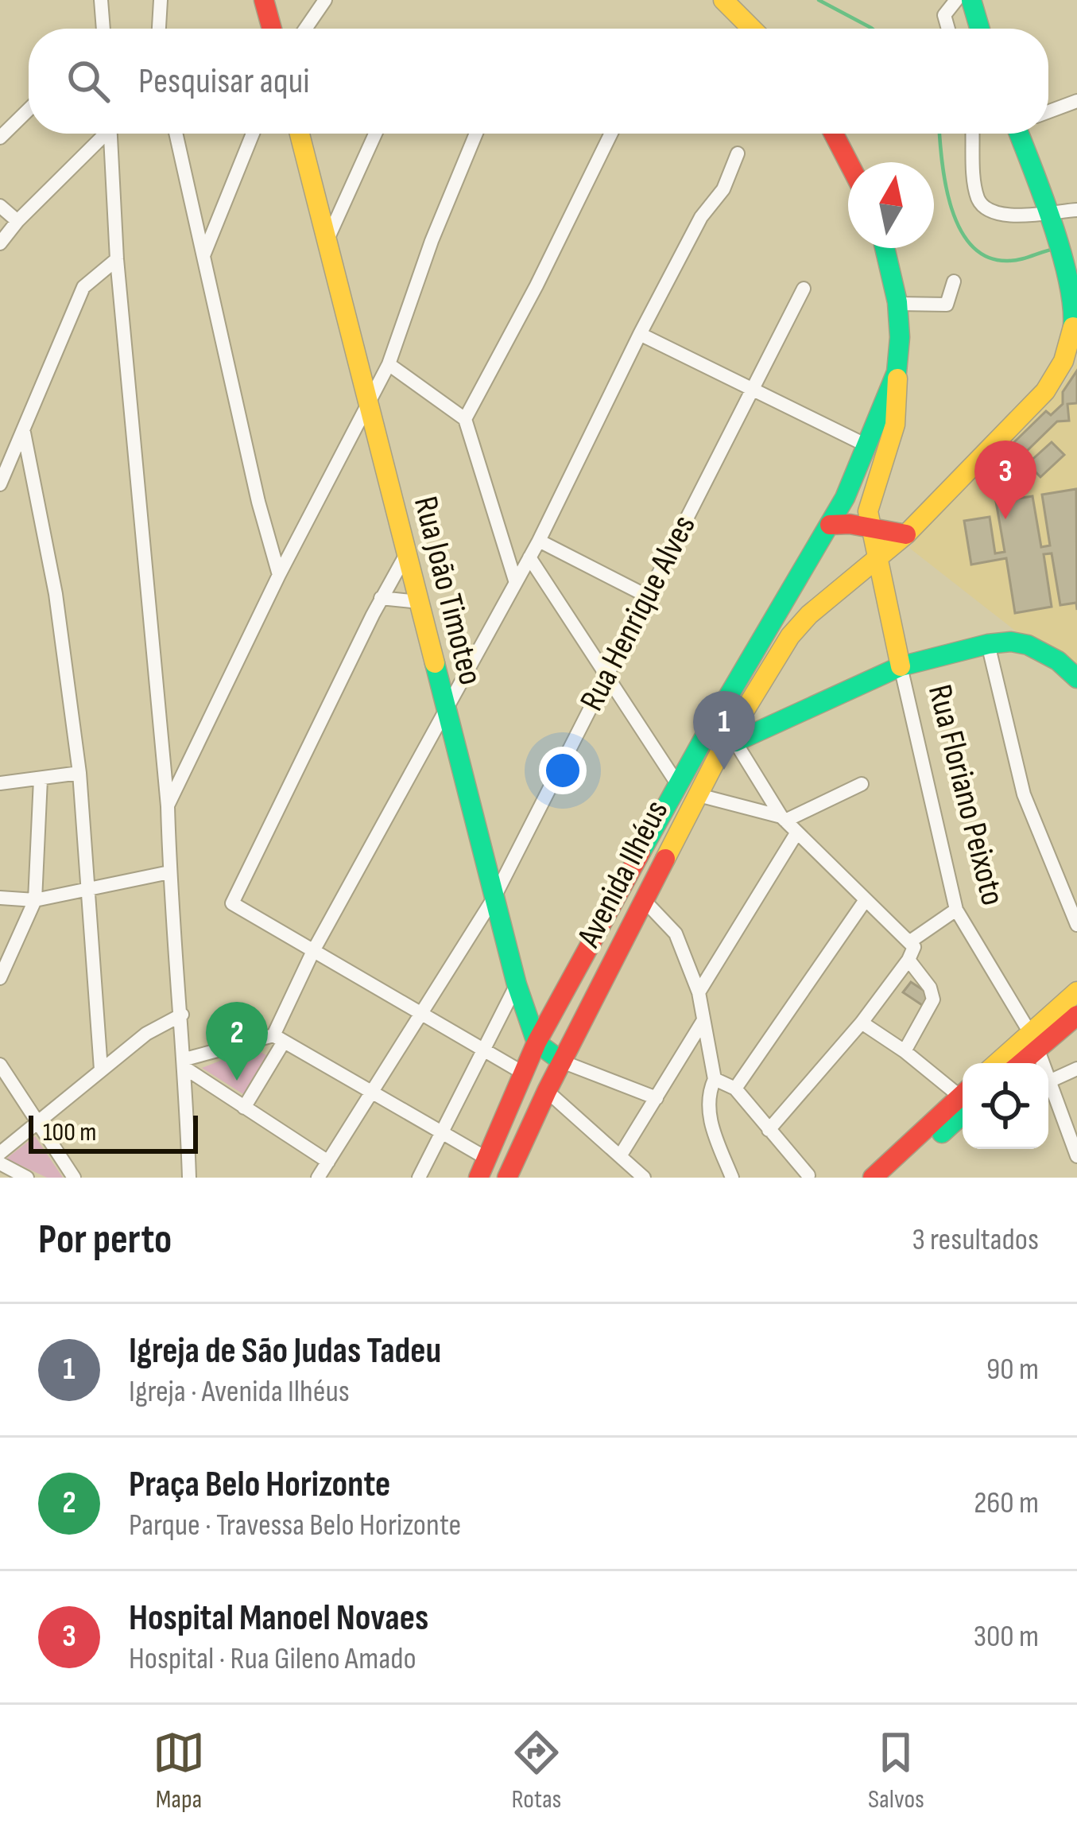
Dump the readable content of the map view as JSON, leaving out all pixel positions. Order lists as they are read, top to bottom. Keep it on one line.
{"streets":{"main road":["Rua João Timoteo","Rua Floriano Peixoto","Avenida Ilhéus"],"street":["Rua Henrique Alves"]},"crossings":[["Rua João Timoteo","Rua Henrique Alves"],["Rua João Timoteo","Avenida Ilhéus"],["Rua Floriano Peixoto","Avenida Ilhéus"]],"scale_bar":"100 m","north":"top","page":{"search":"Pesquisar aqui","pins":["3","1","2"],"scale":"100 m","heading":["Por perto","3 resultados"],"list":[{"mark":"1","name":"Igreja de São Judas Tadeu","note":"Igreja · Avenida Ilhéus","value":"90 m"},{"mark":"2","name":"Praça Belo Horizonte","note":"Parque · Travessa Belo Horizonte","value":"260 m"},{"mark":"3","name":"Hospital Manoel Novaes","note":"Hospital · Rua Gileno Amado","value":"300 m"}],"nav":["Mapa","Rotas","Salvos"]}}
